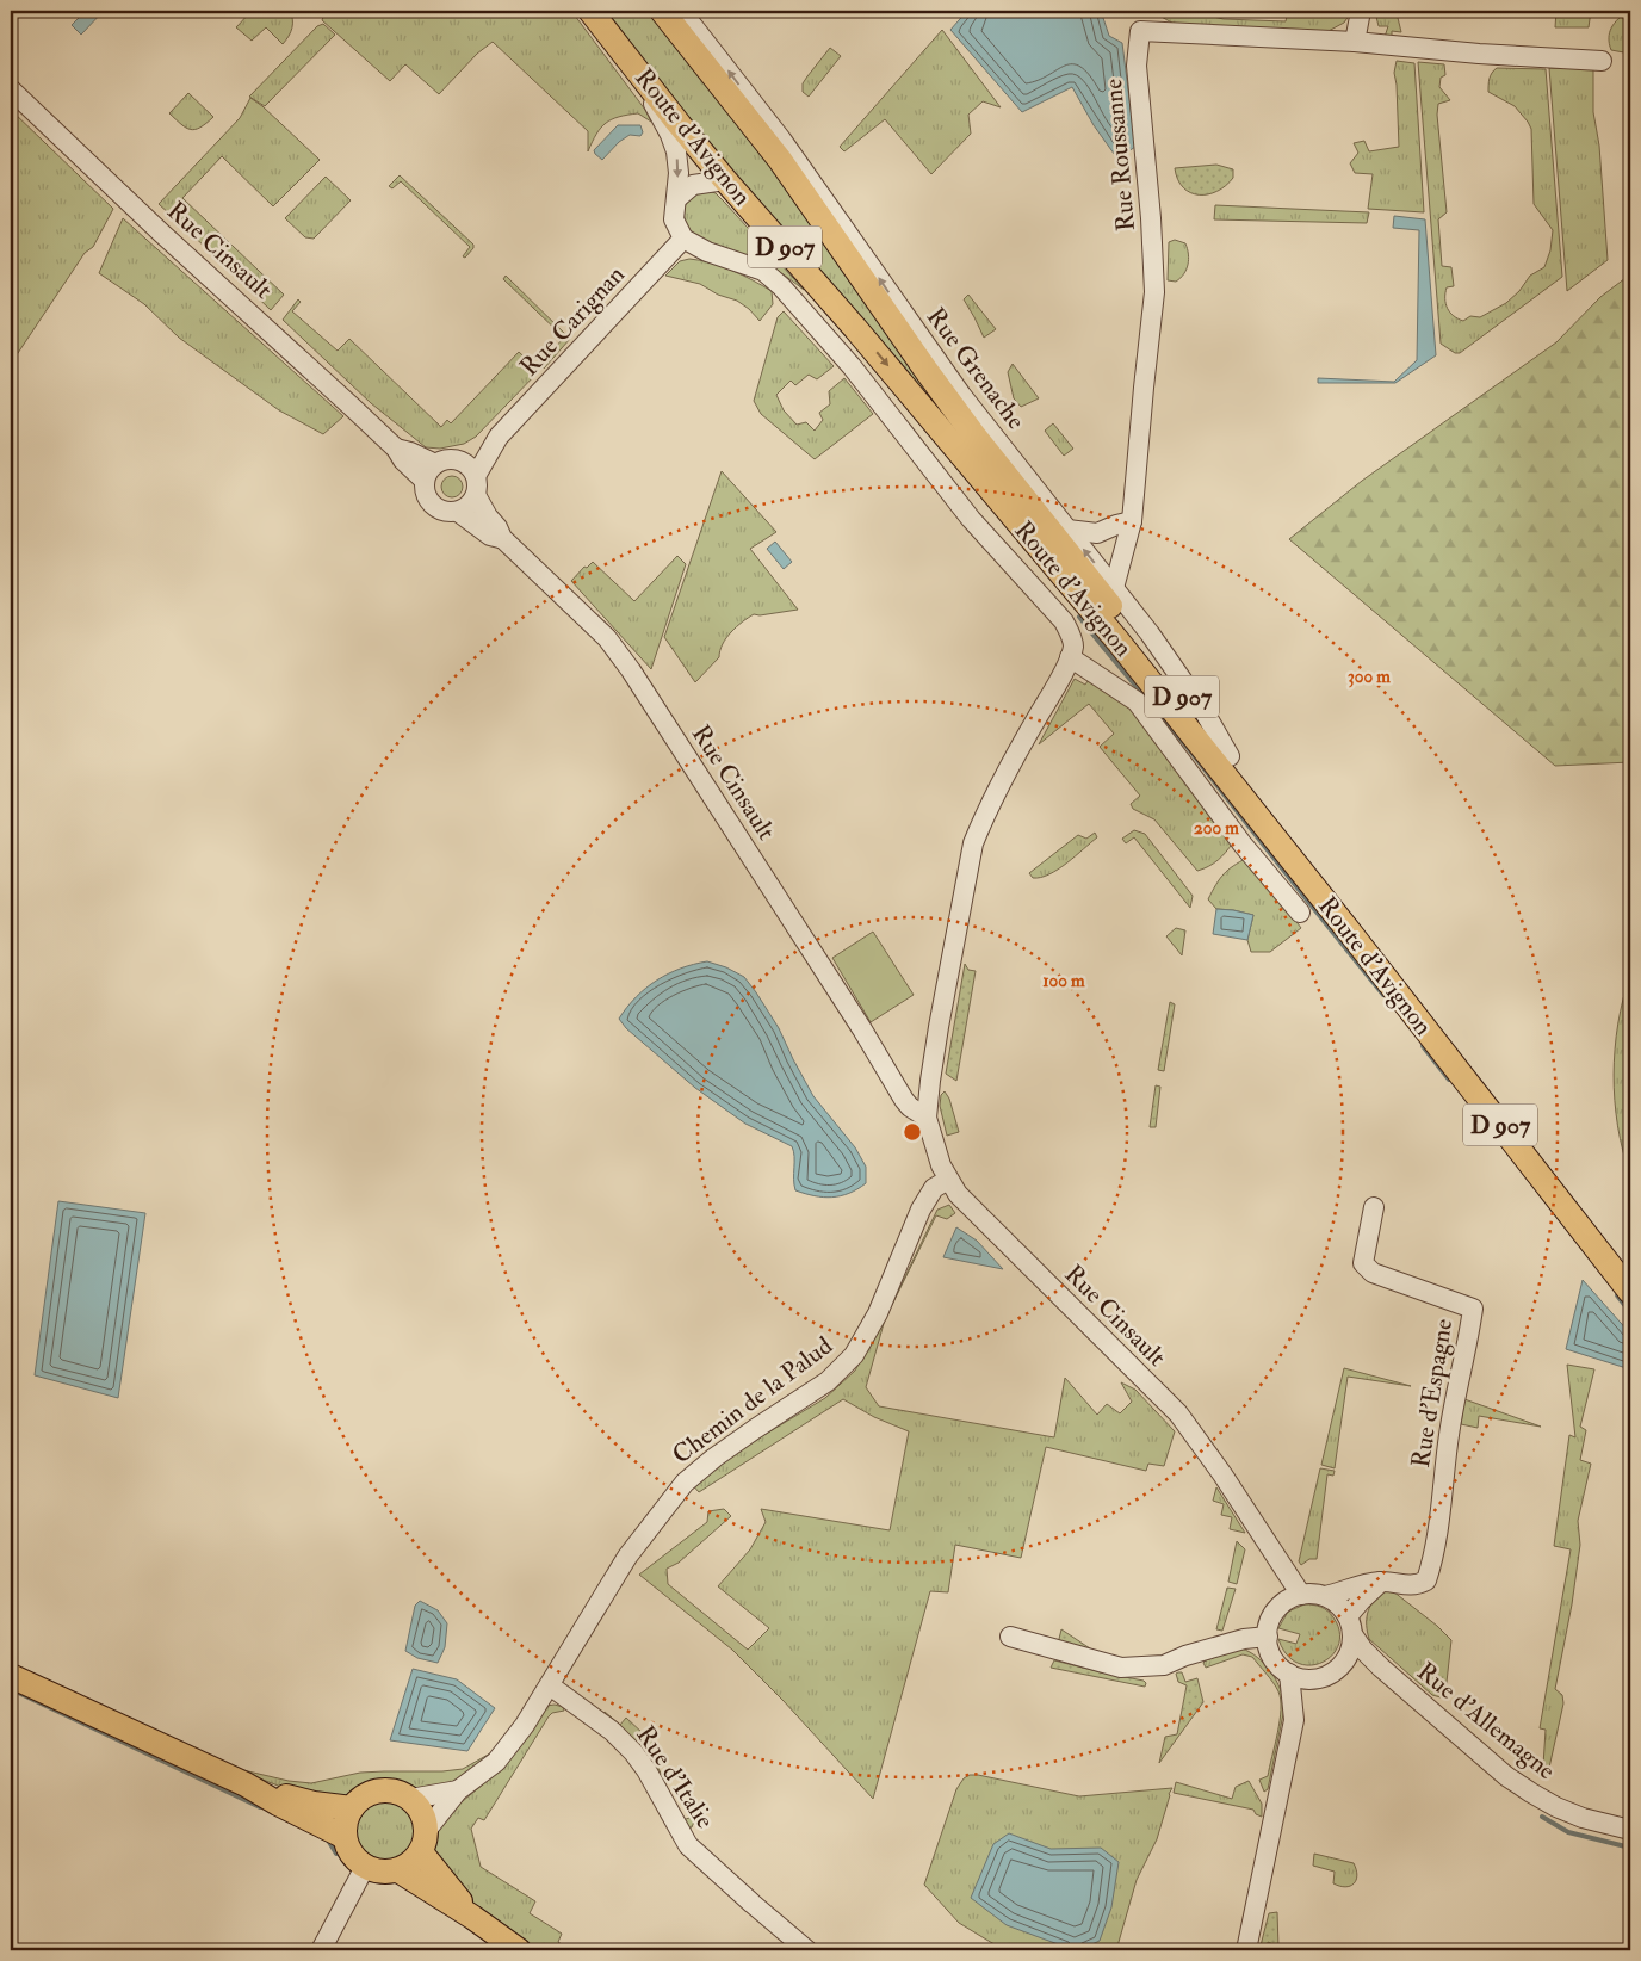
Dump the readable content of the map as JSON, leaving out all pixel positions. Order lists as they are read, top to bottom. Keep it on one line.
{"streets":{"main road":["Route d'Avignon","D 907"],"street":["Rue Roussanne","Rue Cinsault","Rue Carignan","Rue Grenache","Rue d'Espagne","Chemin de la Palud","Rue d'Allemagne","Rue d'Italie"]},"crossings":[["Route d'Avignon","Rue Grenache"],["Rue Roussanne","Rue Grenache"],["Rue Cinsault","Rue Carignan"],["Rue Cinsault","Rue d'Espagne"],["Rue Cinsault","Chemin de la Palud"],["Rue Cinsault","Rue d'Allemagne"],["Rue d'Espagne","Rue d'Allemagne"],["Chemin de la Palud","Rue d'Italie"]],"rings":["300 m","200 m","100 m"]}
